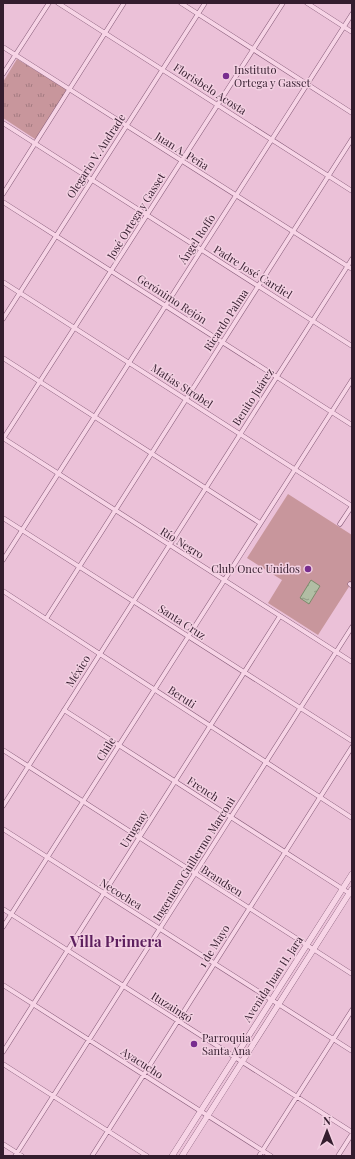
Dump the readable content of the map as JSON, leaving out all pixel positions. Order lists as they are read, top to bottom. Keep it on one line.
{"streets":{"main road":["Avenida Juan H. Jara"],"street":["Florisbelo Acosta","Juan A. Peña","Olegario V. Andrade","José Ortega y Gasset","Ángel Roffo","Padre José Cardiel","Gerónimo Rejón","Ricardo Palma","Matías Strobel","Benito Juárez","Río Negro","Santa Cruz","México","Beruti","Chile","French","Uruguay","Ingeniero Guillermo Marconi","Brandsen","Necochea","1 de Mayo","Ituzaingó","Ayacucho"]},"crossings":[["Florisbelo Acosta","Olegario V. Andrade"],["Florisbelo Acosta","José Ortega y Gasset"],["Florisbelo Acosta","Ángel Roffo"],["Florisbelo Acosta","Ricardo Palma"],["Juan A. Peña","Olegario V. Andrade"],["Juan A. Peña","José Ortega y Gasset"],["Juan A. Peña","Ángel Roffo"],["Juan A. Peña","Ricardo Palma"],["Juan A. Peña","Benito Juárez"],["Olegario V. Andrade","Padre José Cardiel"],["Olegario V. Andrade","Gerónimo Rejón"],["Olegario V. Andrade","Matías Strobel"],["José Ortega y Gasset","Padre José Cardiel"],["José Ortega y Gasset","Gerónimo Rejón"],["José Ortega y Gasset","Matías Strobel"],["José Ortega y Gasset","Río Negro"],["Ángel Roffo","Padre José Cardiel"],["Ángel Roffo","Gerónimo Rejón"],["Ángel Roffo","Matías Strobel"],["Ángel Roffo","Río Negro"],["Ángel Roffo","Santa Cruz"],["Padre José Cardiel","Ricardo Palma"],["Padre José Cardiel","Benito Juárez"],["Gerónimo Rejón","Ricardo Palma"],["Gerónimo Rejón","Benito Juárez"],["Gerónimo Rejón","Chile"],["Ricardo Palma","Matías Strobel"],["Ricardo Palma","Río Negro"],["Ricardo Palma","Santa Cruz"],["Ricardo Palma","Beruti"],["Matías Strobel","Benito Juárez"],["Matías Strobel","Chile"],["Benito Juárez","Río Negro"],["Benito Juárez","México"],["Río Negro","México"],["Río Negro","Chile"],["Río Negro","Uruguay"],["Río Negro","Ingeniero Guillermo Marconi"],["Santa Cruz","México"],["Santa Cruz","Chile"],["Santa Cruz","Uruguay"],["Santa Cruz","Ingeniero Guillermo Marconi"],["México","Beruti"],["México","French"],["México","Brandsen"],["Beruti","Chile"],["Beruti","Uruguay"],["Beruti","Ingeniero Guillermo Marconi"],["Beruti","1 de Mayo"],["Chile","French"],["Chile","Brandsen"],["Chile","Necochea"],["Chile","Ituzaingó"],["French","Uruguay"],["French","Ingeniero Guillermo Marconi"],["French","1 de Mayo"],["French","Avenida Juan H. Jara"],["Uruguay","Brandsen"],["Uruguay","Necochea"],["Uruguay","Ituzaingó"],["Uruguay","Ayacucho"],["Ingeniero Guillermo Marconi","Brandsen"],["Ingeniero Guillermo Marconi","Necochea"],["Ingeniero Guillermo Marconi","Ituzaingó"],["Ingeniero Guillermo Marconi","Ayacucho"],["Brandsen","1 de Mayo"],["Brandsen","Avenida Juan H. Jara"],["Necochea","1 de Mayo"],["Necochea","Avenida Juan H. Jara"],["1 de Mayo","Ituzaingó"],["1 de Mayo","Ayacucho"],["Avenida Juan H. Jara","Ituzaingó"],["Avenida Juan H. Jara","Ayacucho"]],"districts":["Villa Primera"],"places":["Instituto Ortega y Gasset","Club Once Unidos","Parroquia Santa Ana"],"north":"top"}
